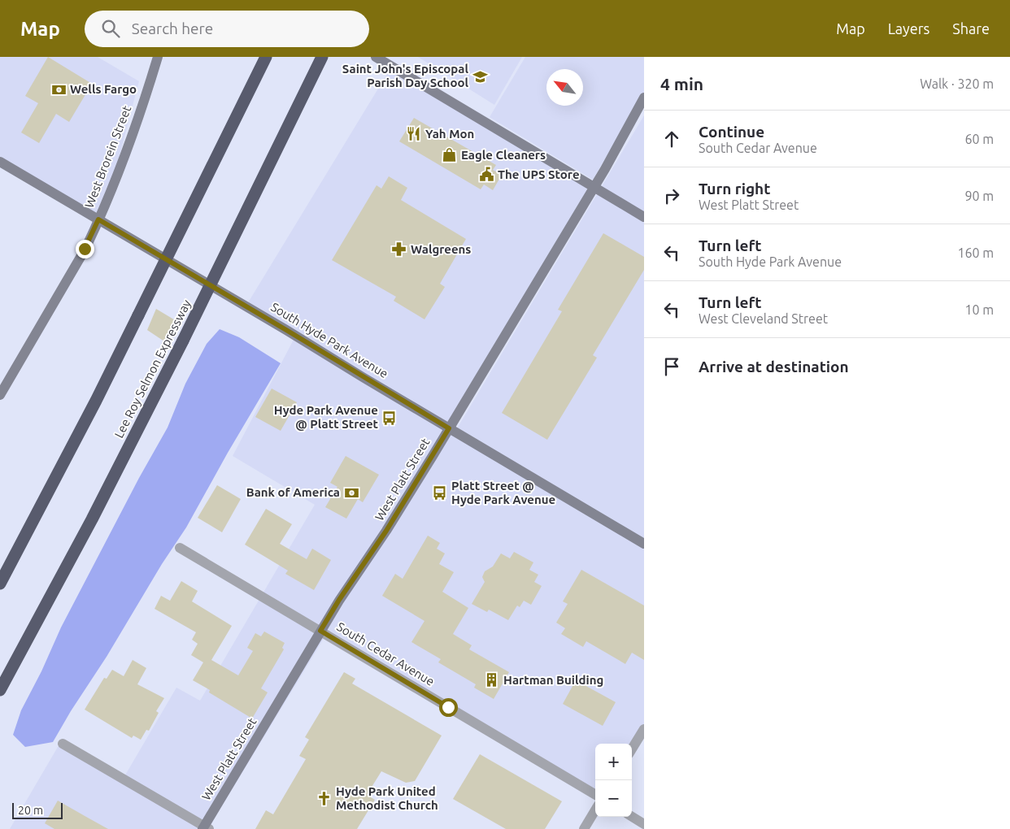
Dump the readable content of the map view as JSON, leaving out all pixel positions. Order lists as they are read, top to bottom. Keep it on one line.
{"streets":{"highway":["Lee Roy Selmon Expressway"],"main road":["West Brorein Street","South Hyde Park Avenue","West Platt Street"],"street":["South Cedar Avenue"]},"crossings":[["West Brorein Street","South Hyde Park Avenue"],["South Hyde Park Avenue","West Platt Street"],["West Platt Street","South Cedar Avenue"]],"places":{"school or university":["Saint John's Episcopal Parish Day School"],"bank":["Wells Fargo","Bank of America"],"restaurant":["Yah Mon"],"shop":["Eagle Cleaners"],"public building":["The UPS Store"],"pharmacy":["Walgreens"],"bus stop":["Hyde Park Avenue @ Platt Street","Platt Street @ Hyde Park Avenue"],"building":["Hartman Building"],"church":["Hyde Park United Methodist Church"]},"scale_bar":"20 m","north":"top left","page":{"header":"Map","search":"Search here","nav":["Map","Layers","Share"],"heading":["4 min","Walk · 320 m"],"list":[["Continue","South Cedar Avenue","60 m"],["Turn right","West Platt Street","90 m"],["Turn left","South Hyde Park Avenue","160 m"],["Turn left","West Cleveland Street","10 m"],"Arrive at destination"],"map_buttons":["+","−"],"scale":"20 m"}}
